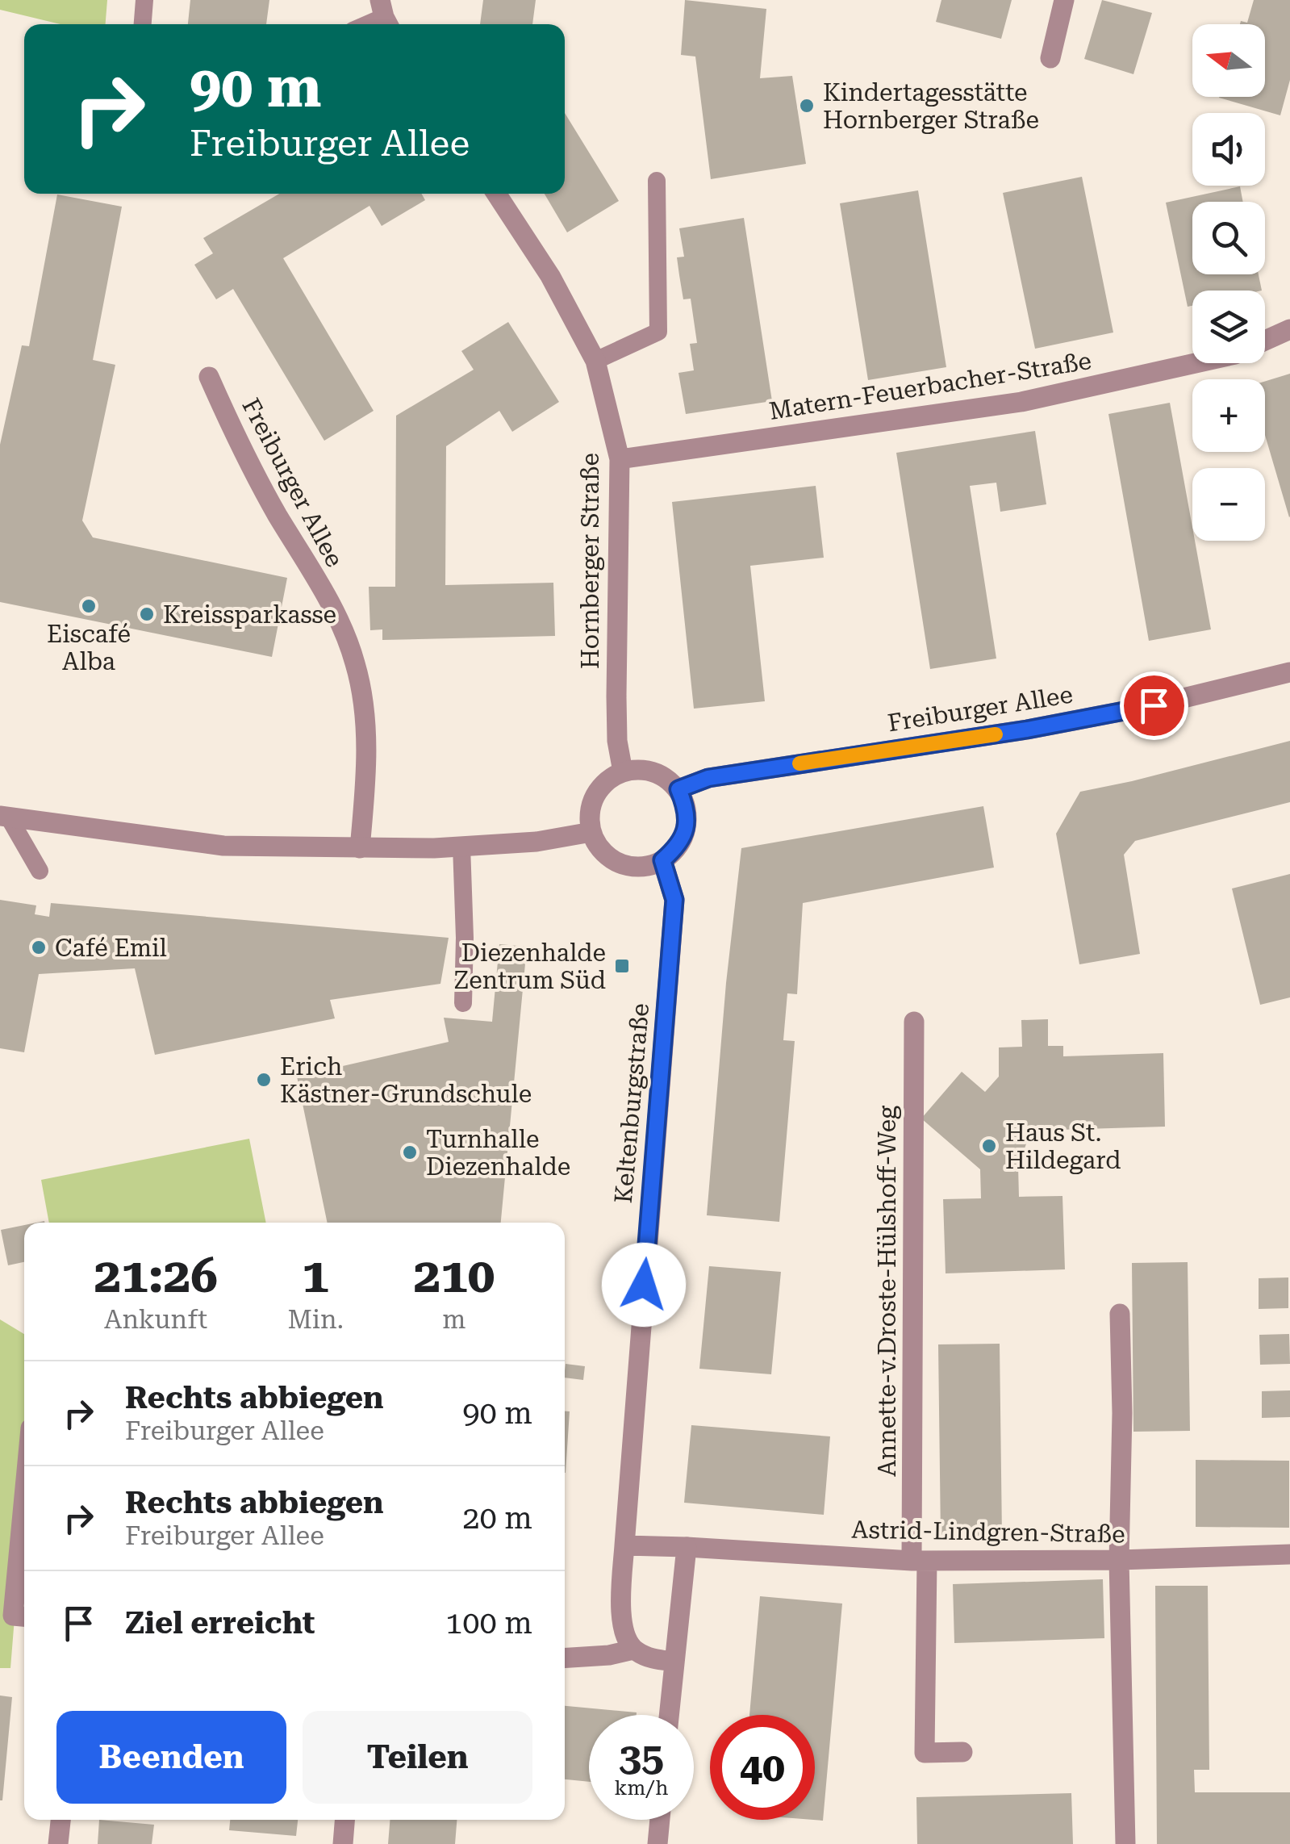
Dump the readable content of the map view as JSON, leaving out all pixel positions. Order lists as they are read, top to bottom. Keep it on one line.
{"streets":{"street":["Matern-Feuerbacher-Straße","Freiburger Allee","Hornberger Straße","Keltenburgstraße","Annette-v.Droste-Hülshoff-Weg","Astrid-Lindgren-Straße"]},"crossings":[["Matern-Feuerbacher-Straße","Hornberger Straße"],["Freiburger Allee","Hornberger Straße"],["Freiburger Allee","Keltenburgstraße"],["Hornberger Straße","Keltenburgstraße"],["Annette-v.Droste-Hülshoff-Weg","Astrid-Lindgren-Straße"]],"places":{"other":["Kindertagesstätte Hornberger Straße","Eiscafé Alba","Kreissparkasse","Café Emil","Erich Kästner-Grundschule","Haus St. Hildegard","Turnhalle Diezenhalde"],"transit":["Diezenhalde Zentrum Süd"]},"north":"left","page":{"map_buttons":["+","−"],"turn":["90 m","Freiburger Allee"],"eta":["21:26","Ankunft","1","Min.","210","m"],"list":[{"name":"Rechts abbiegen","note":"Freiburger Allee","value":"90 m"},{"name":"Rechts abbiegen","note":"Freiburger Allee","value":"20 m"},{"name":"Ziel erreicht","value":"100 m"}],"buttons":["Beenden","Teilen"],"speed":"35 km/h","limit":"40"}}
